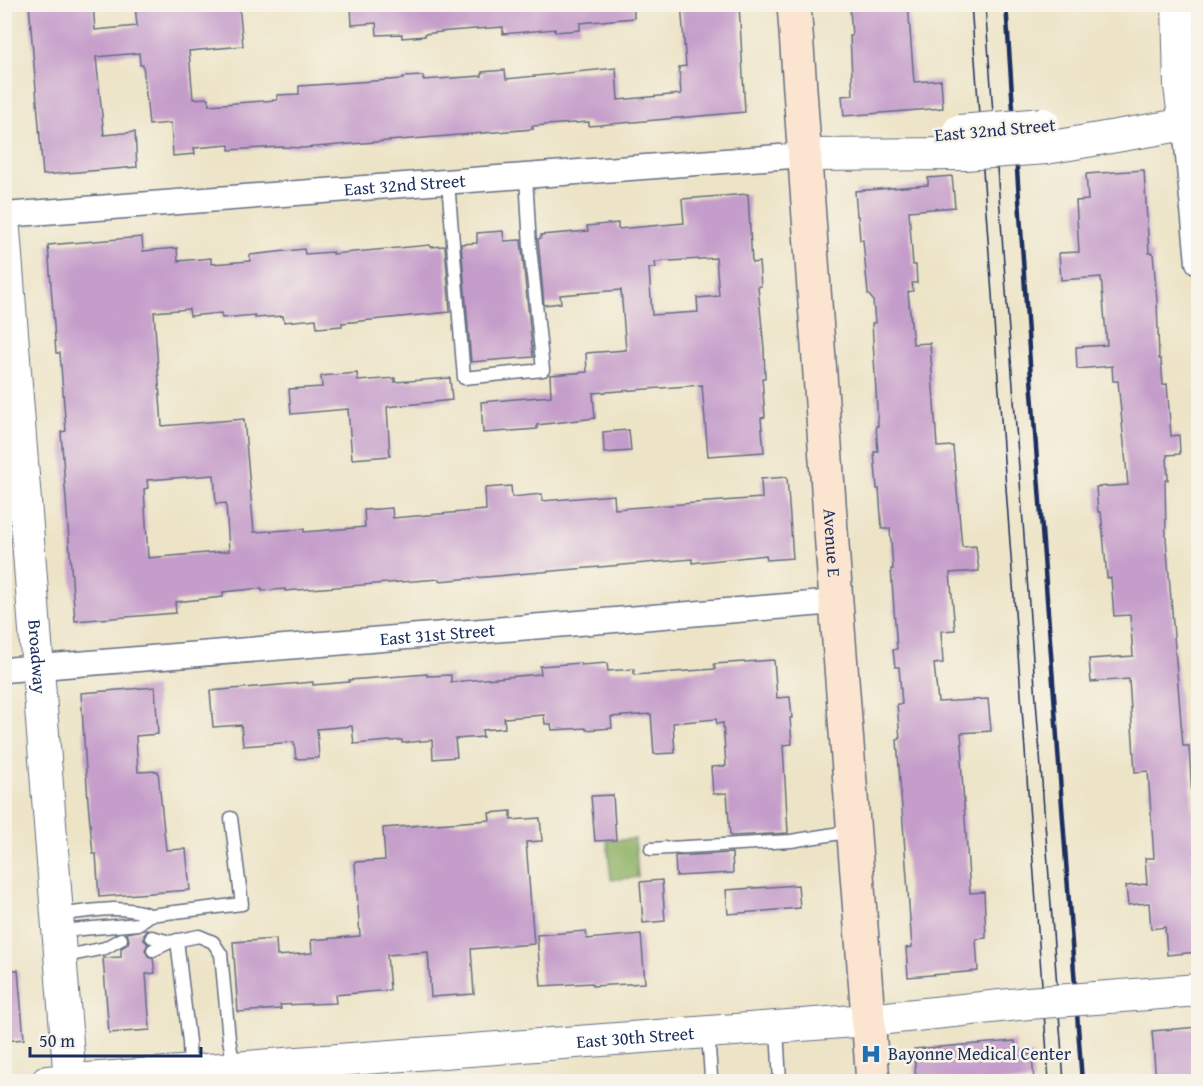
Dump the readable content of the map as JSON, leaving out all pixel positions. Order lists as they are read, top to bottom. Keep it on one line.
{"streets":{"main road":["Avenue E"],"street":["East 32nd Street","East 31st Street","Broadway","East 30th Street"]},"crossings":[["East 32nd Street","Avenue E"],["Avenue E","East 31st Street"],["Avenue E","East 30th Street"],["East 31st Street","Broadway"],["Broadway","East 30th Street"]],"places":{"hospital":["Bayonne Medical Center"]},"scale_bar":"50 m"}
